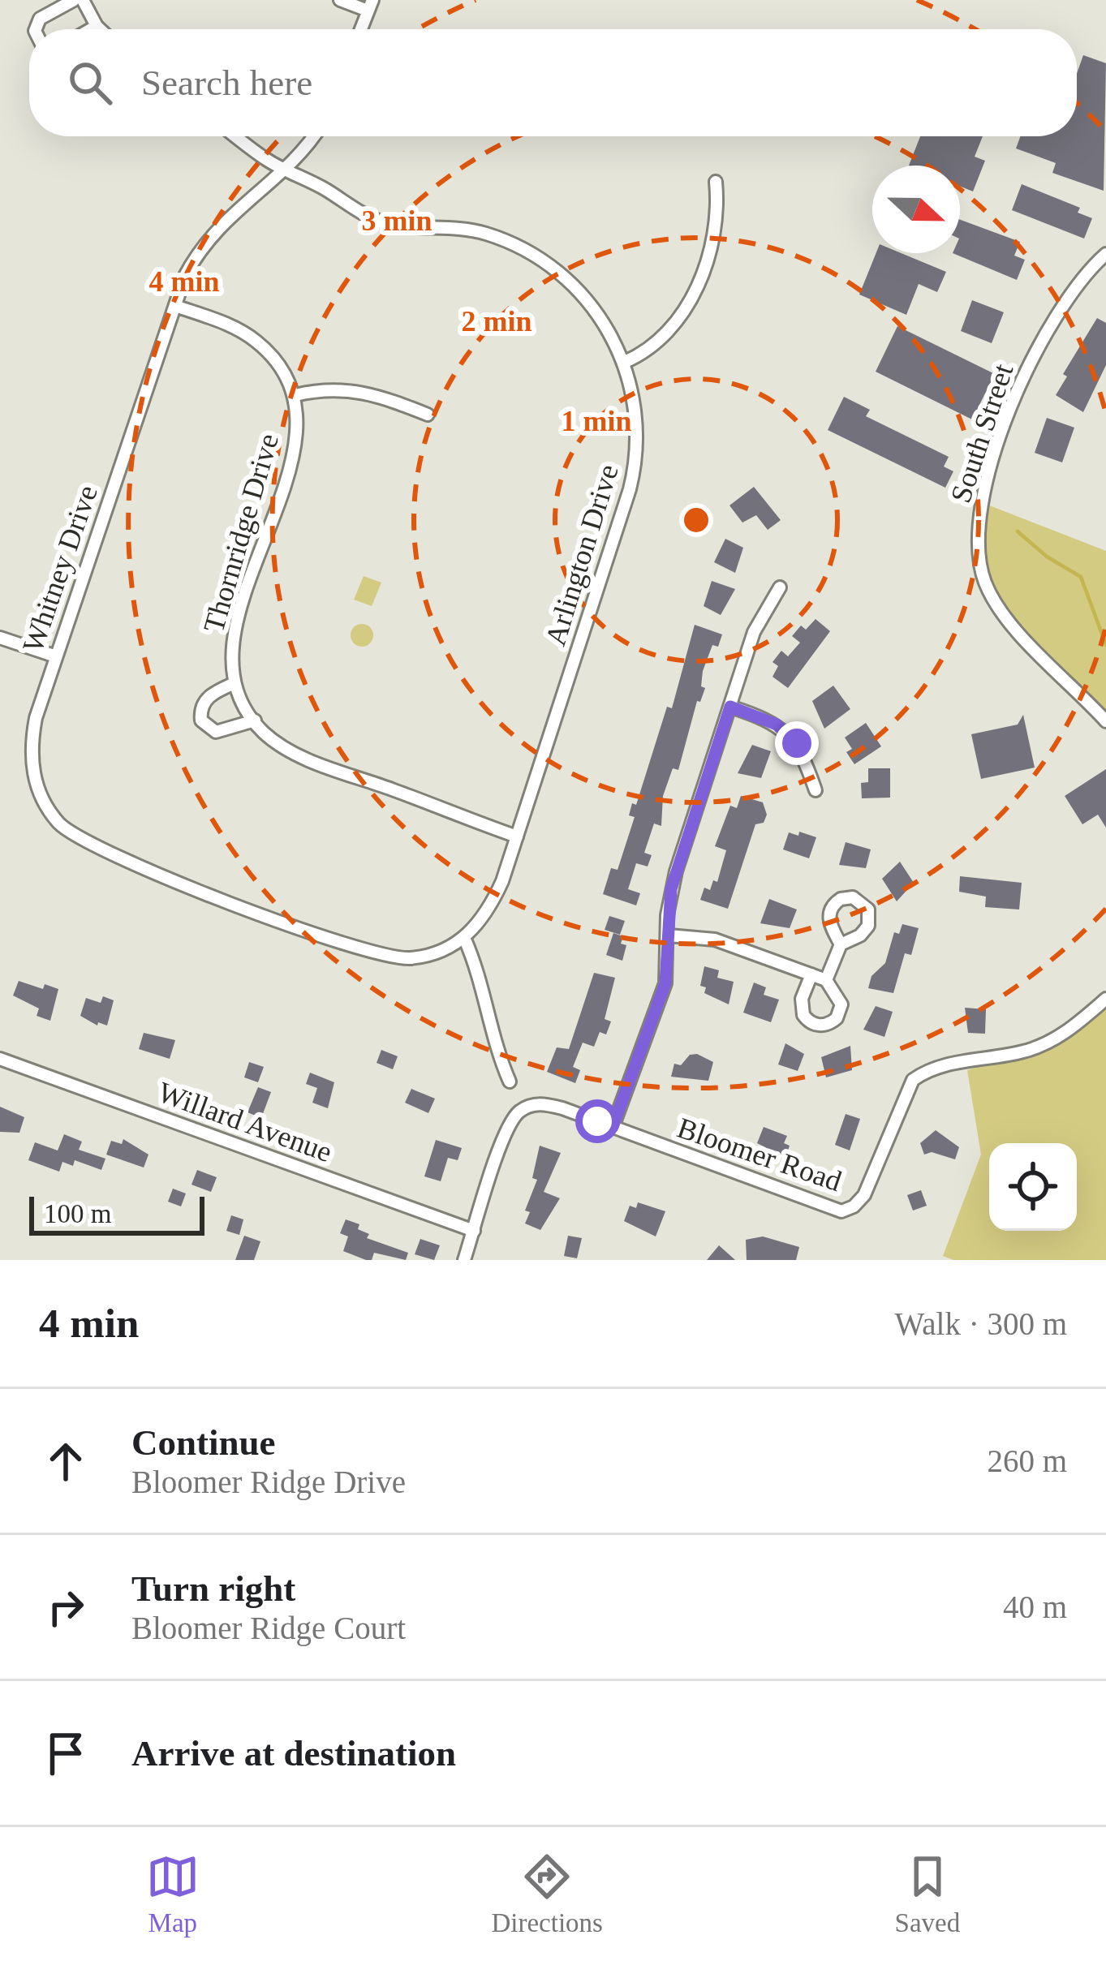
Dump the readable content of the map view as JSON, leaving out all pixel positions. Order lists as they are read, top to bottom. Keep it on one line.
{"streets":{"street":["South Street","Thornridge Drive","Arlington Drive","Whitney Drive","Willard Avenue","Bloomer Road"]},"crossings":[["Thornridge Drive","Arlington Drive"],["Arlington Drive","Whitney Drive"],["Willard Avenue","Bloomer Road"]],"scale_bar":"100 m","north":"right","page":{"search":"Search here","scale":"100 m","heading":["4 min","Walk · 300 m"],"list":[["Continue","Bloomer Ridge Drive","260 m"],["Turn right","Bloomer Ridge Court","40 m"],"Arrive at destination"],"nav":["Map","Directions","Saved"]},"rings":["3 min","4 min","2 min","1 min"]}
